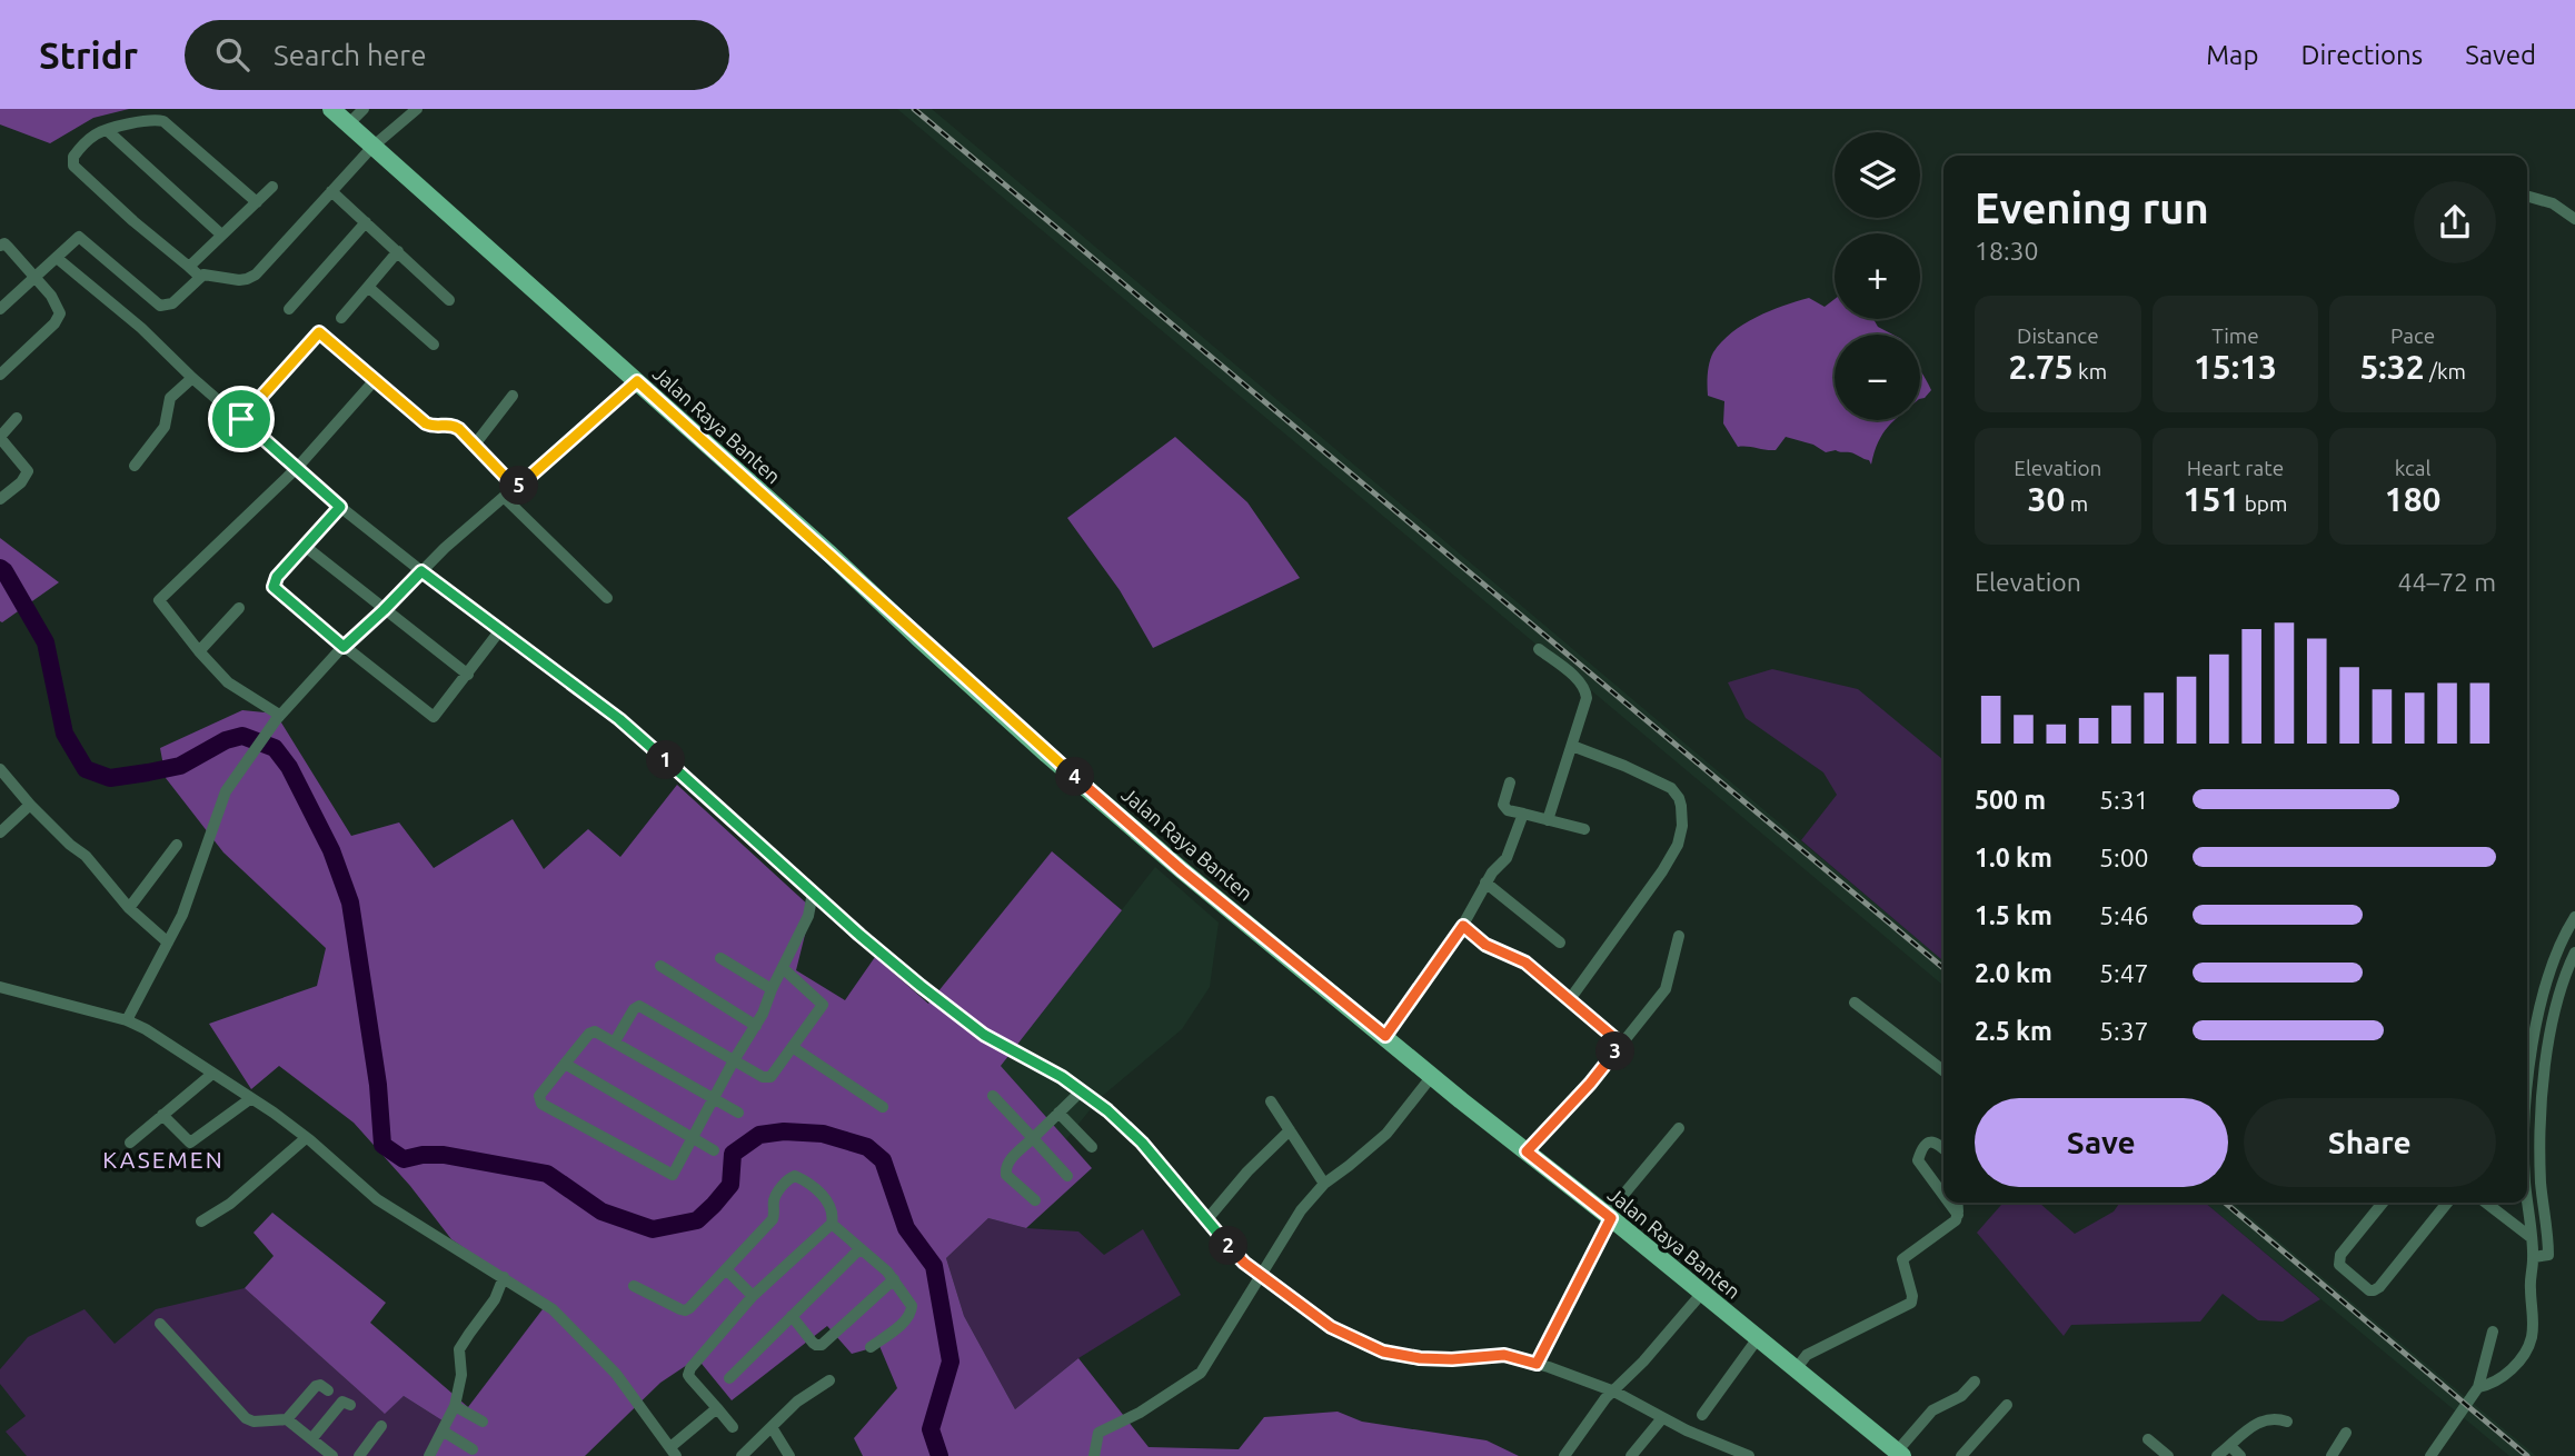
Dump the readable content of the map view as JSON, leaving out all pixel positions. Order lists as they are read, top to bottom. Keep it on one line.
{"streets":{"main road":["Jalan Raya Banten"]},"districts":["KASEMEN"],"page":{"header":"Stridr","search":"Search here","nav":["Map","Directions","Saved"],"map_buttons":["+","−"],"heading":["Evening run","18:30"],"stats":[["Distance","2.75 km"],["Time","15:13"],["Pace","5:32 /km"],["Elevation","30 m"],["Heart rate","151 bpm"],["kcal","180"]],"pins":["5","1","4","3","2"],"chart":["Elevation","44–72 m"],"list":[{"name":"500 m","note":"5:31"},{"name":"1.0 km","note":"5:00"},{"name":"1.5 km","note":"5:46"},{"name":"2.0 km","note":"5:47"},{"name":"2.5 km","note":"5:37"}],"buttons":["Save","Share"]}}
